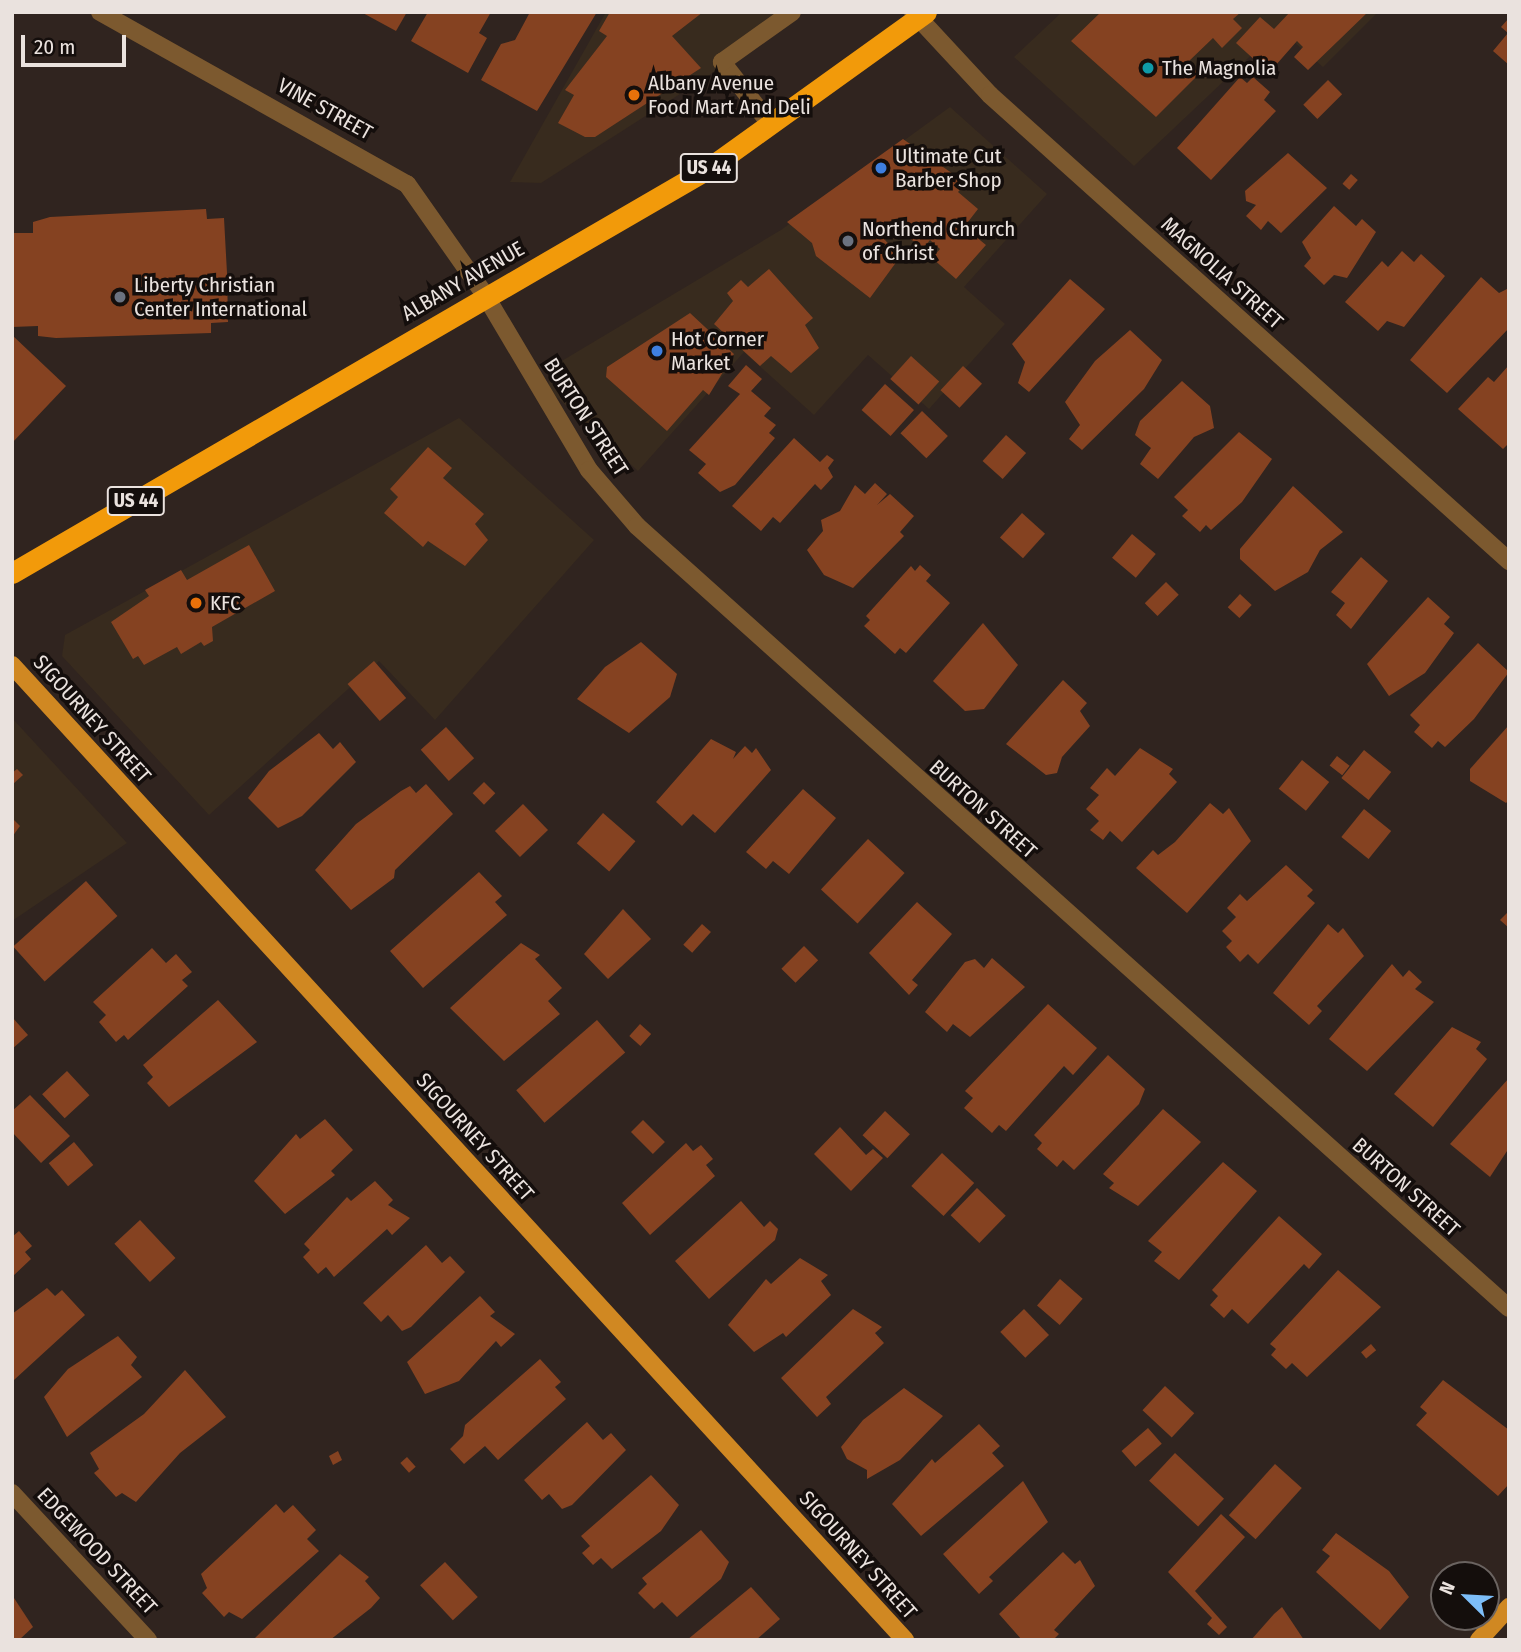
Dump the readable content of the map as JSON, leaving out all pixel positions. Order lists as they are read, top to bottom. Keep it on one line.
{"streets":{"highway":["US 44","ALBANY AVENUE"],"main road":["SIGOURNEY STREET"],"street":["VINE STREET","MAGNOLIA STREET","BURTON STREET","EDGEWOOD STREET"]},"crossings":[["VINE STREET","ALBANY AVENUE"],["VINE STREET","BURTON STREET"],["MAGNOLIA STREET","ALBANY AVENUE"],["ALBANY AVENUE","BURTON STREET"]],"places":["The Magnolia","Albany Avenue Food Mart And Deli","Ultimate Cut Barber Shop","Northend Chrurch of Christ","Liberty Christian Center International","Hot Corner Market","KFC"],"scale_bar":"20 m","north":"top left"}
